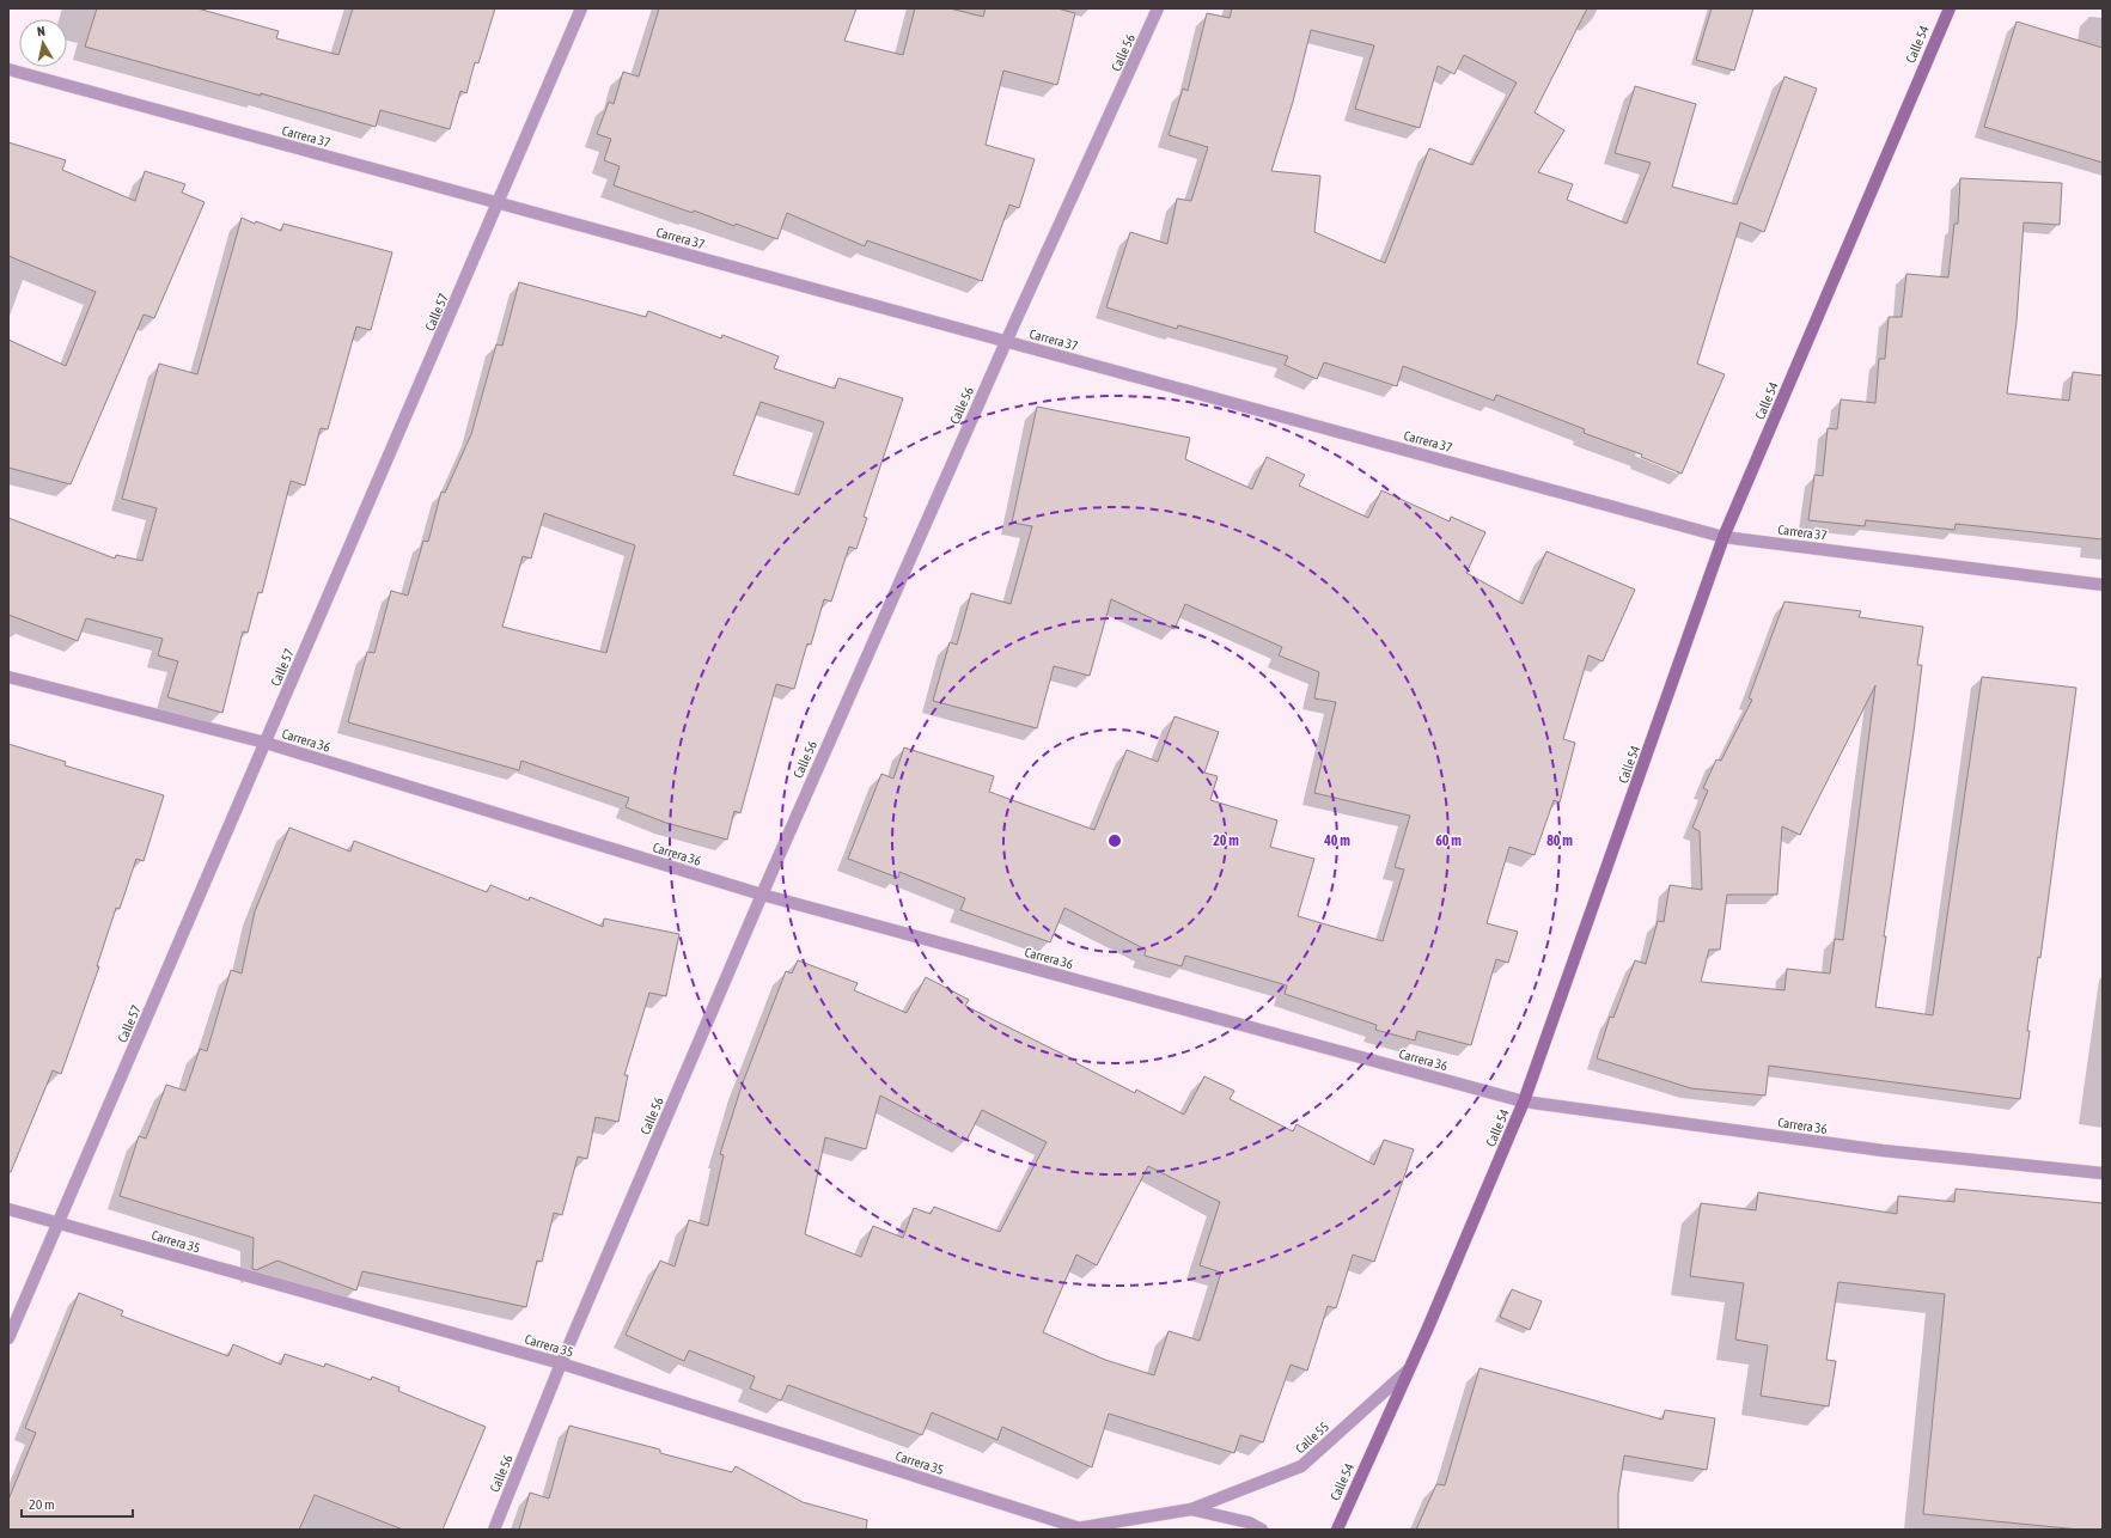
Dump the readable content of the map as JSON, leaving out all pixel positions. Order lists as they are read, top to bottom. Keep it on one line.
{"streets":{"street":["Calle 54","Calle 56","Carrera 37","Calle 57","Carrera 36","Carrera 35","Calle 55"]},"crossings":[["Calle 54","Carrera 37"],["Calle 54","Carrera 36"],["Calle 54","Calle 55"],["Calle 56","Carrera 37"],["Calle 56","Carrera 36"],["Calle 56","Carrera 35"],["Carrera 37","Calle 57"],["Calle 57","Carrera 36"],["Calle 57","Carrera 35"],["Carrera 35","Calle 55"]],"scale_bar":"20 m","north":"top","rings":["20 m","40 m","60 m","80 m"]}
